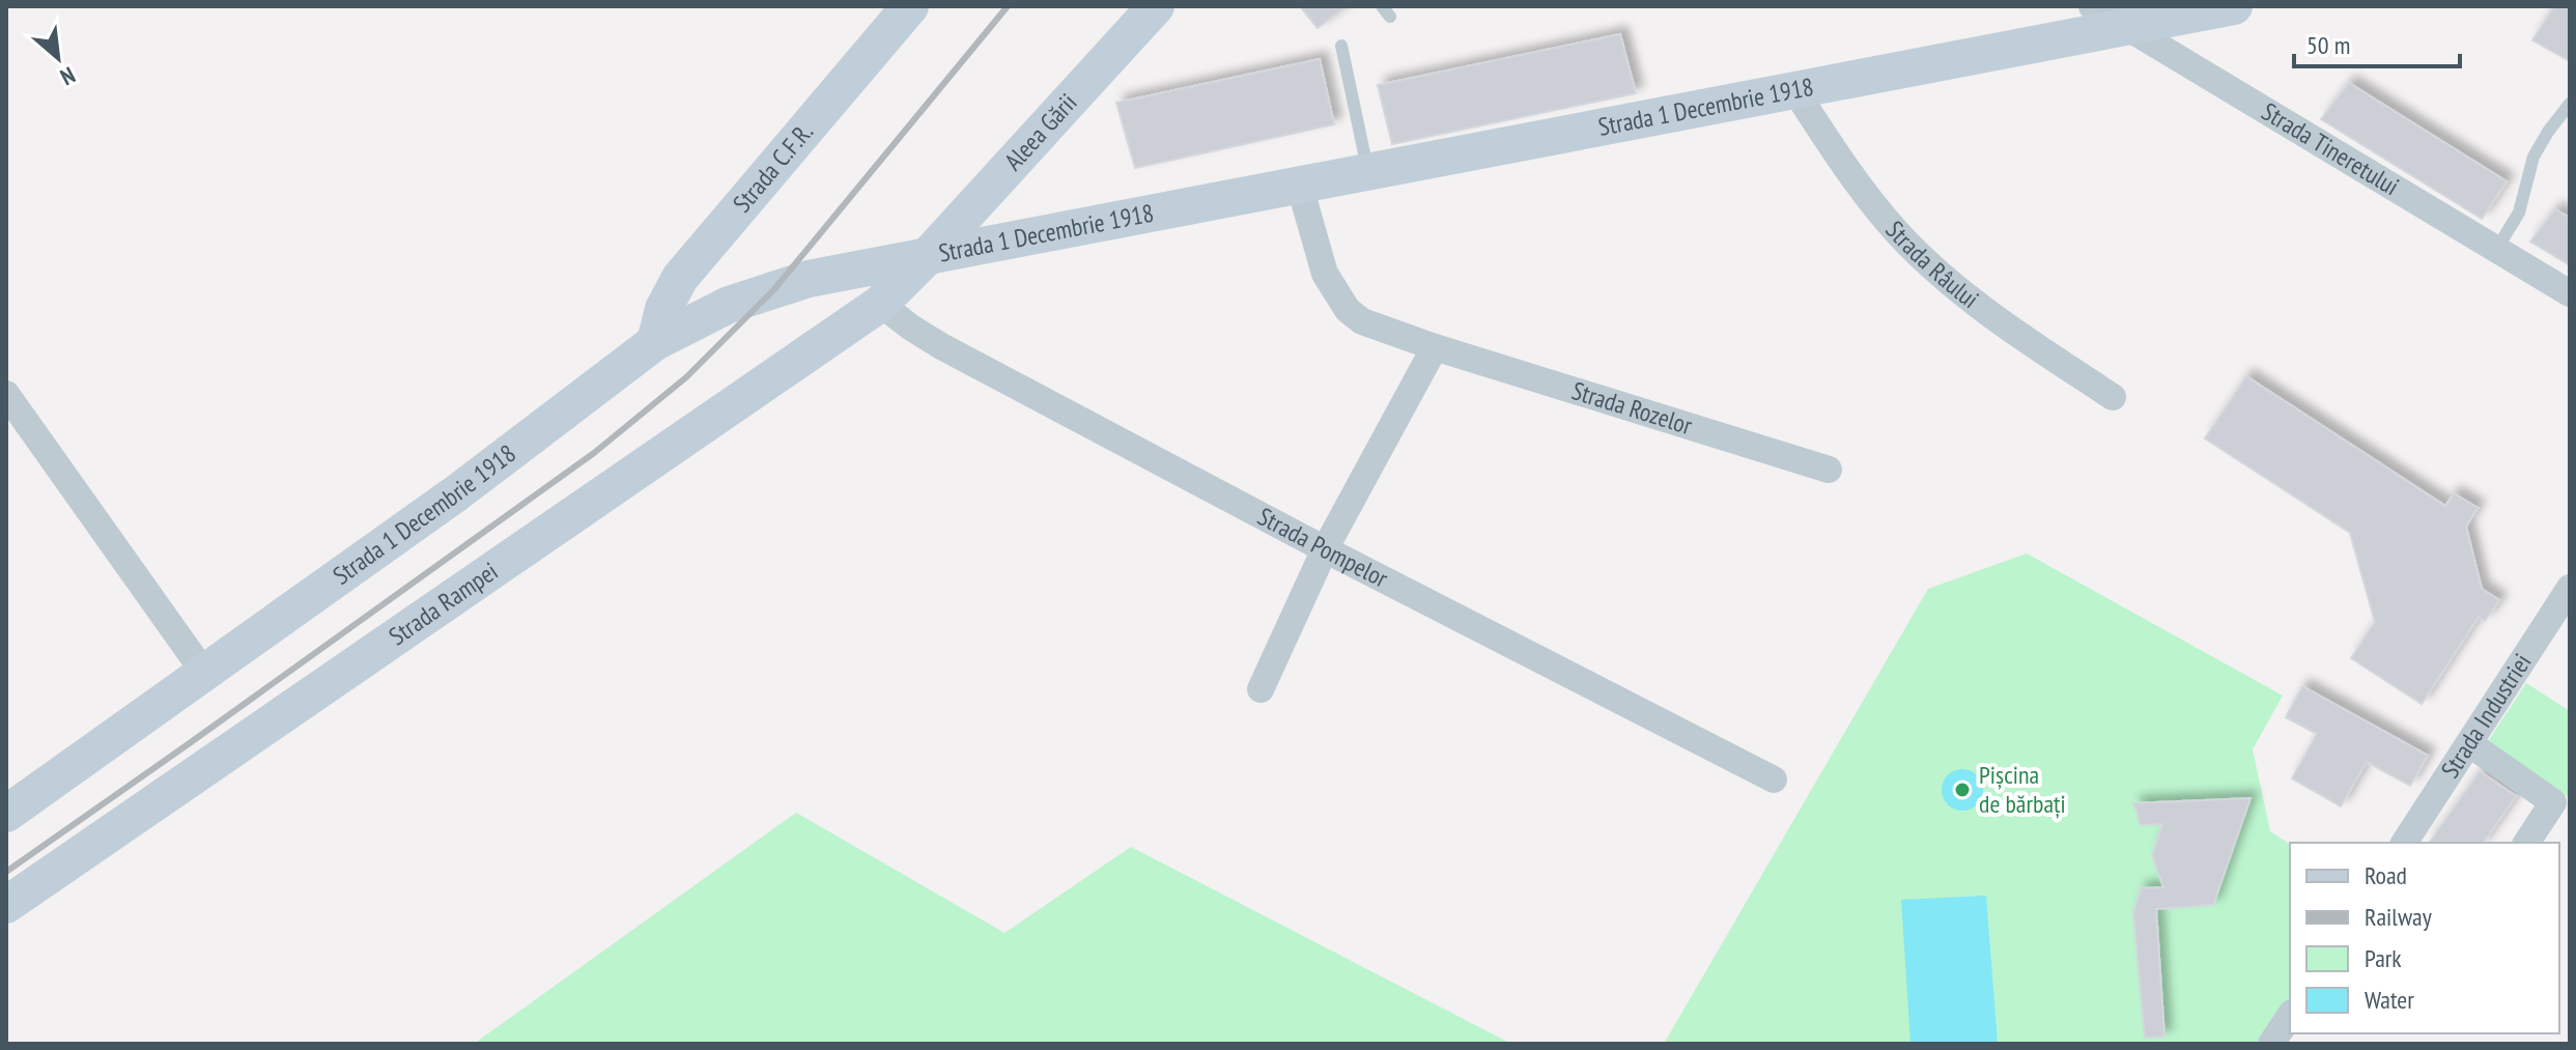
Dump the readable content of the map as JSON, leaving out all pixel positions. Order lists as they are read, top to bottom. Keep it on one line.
{"streets":{"main road":["Strada 1 Decembrie 1918","Aleea Gării","Strada C.F.R.","Strada Rampei"],"street":["Strada Tineretului","Strada Râului","Strada Rozelor","Strada Pompelor","Strada Industriei"]},"crossings":[["Strada 1 Decembrie 1918","Aleea Gării"],["Strada 1 Decembrie 1918","Strada Tineretului"],["Strada 1 Decembrie 1918","Strada C.F.R."],["Strada 1 Decembrie 1918","Strada Râului"],["Strada 1 Decembrie 1918","Strada Rozelor"],["Aleea Gării","Strada Pompelor"],["Aleea Gării","Strada Rampei"],["Strada Pompelor","Strada Rampei"]],"places":["Pișcina de bărbați"],"legend":["Road","Railway","Park","Water"],"scale_bar":"50 m","north":"bottom right"}
